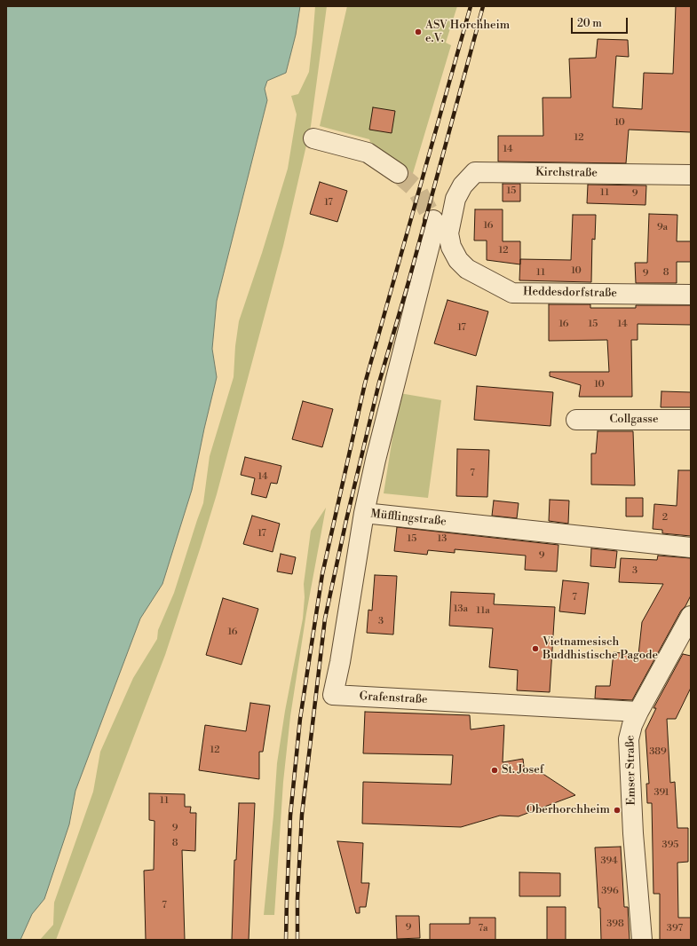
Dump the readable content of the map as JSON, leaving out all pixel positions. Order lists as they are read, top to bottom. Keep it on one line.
{"streets":{"street":["Kirchstraße","Heddesdorfstraße","Collgasse","Müfflingstraße","Grafenstraße","Emser Straße"]},"crossings":[["Kirchstraße","Heddesdorfstraße"],["Müfflingstraße","Grafenstraße"],["Grafenstraße","Emser Straße"]],"places":["ASV Horchheim e.V.","Vietnamesisch Buddhistische Pagode","St. Josef","Oberhorchheim"],"house_numbers":["10","12","14","15","11","9","17","16","9a","12","10","11","8","9","16","15","14","17","10","7","14","2","17","15","13","9","3","7","13a","11a","3","16","12","389","391","11","9","8","395","394","396","7","398","9","7a","397"],"scale_bar":"20 m"}
